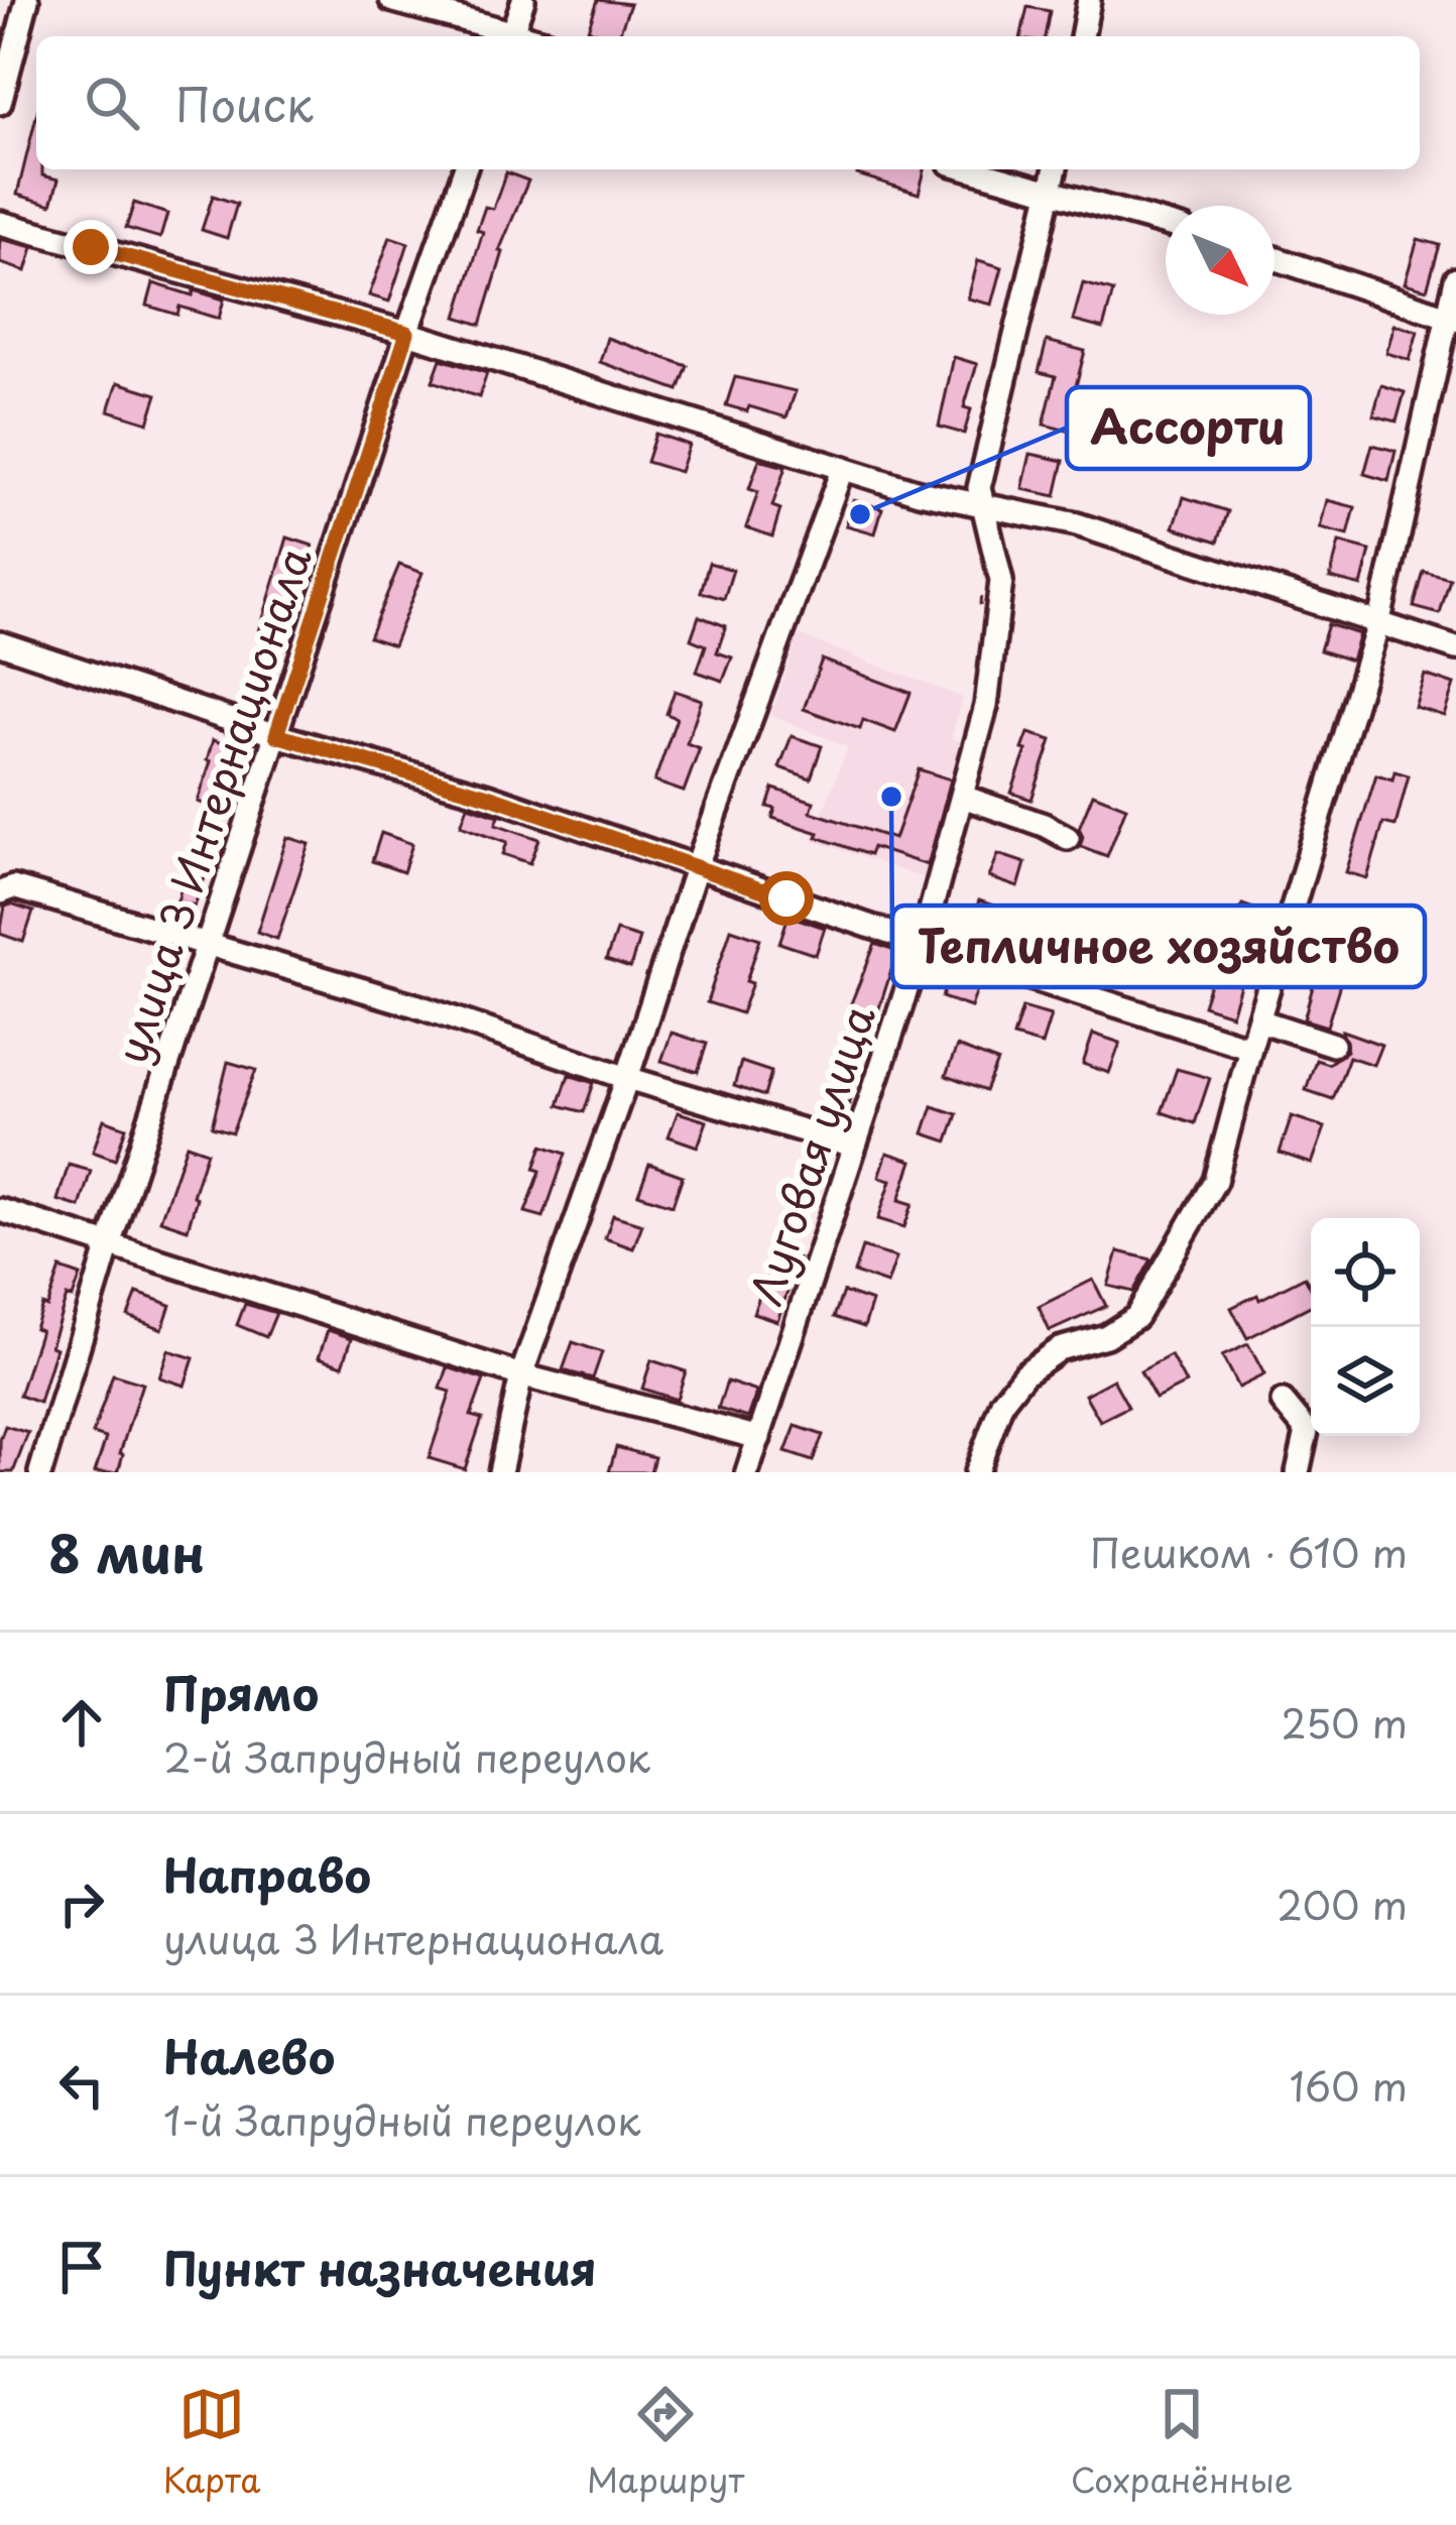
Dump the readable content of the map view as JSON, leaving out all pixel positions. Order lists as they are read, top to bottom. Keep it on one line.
{"streets":{"street":["улица 3 Интернационала","Луговая улица"]},"places":["Ассорти","Тепличное хозяйство"],"north":"bottom right","page":{"search":"Поиск","heading":["8 мин","Пешком · 610 m"],"list":[["Прямо","2-й Запрудный переулок","250 m"],["Направо","улица 3 Интернационала","200 m"],["Налево","1-й Запрудный переулок","160 m"],"Пункт назначения"],"nav":["Карта","Маршрут","Сохранённые"]}}
